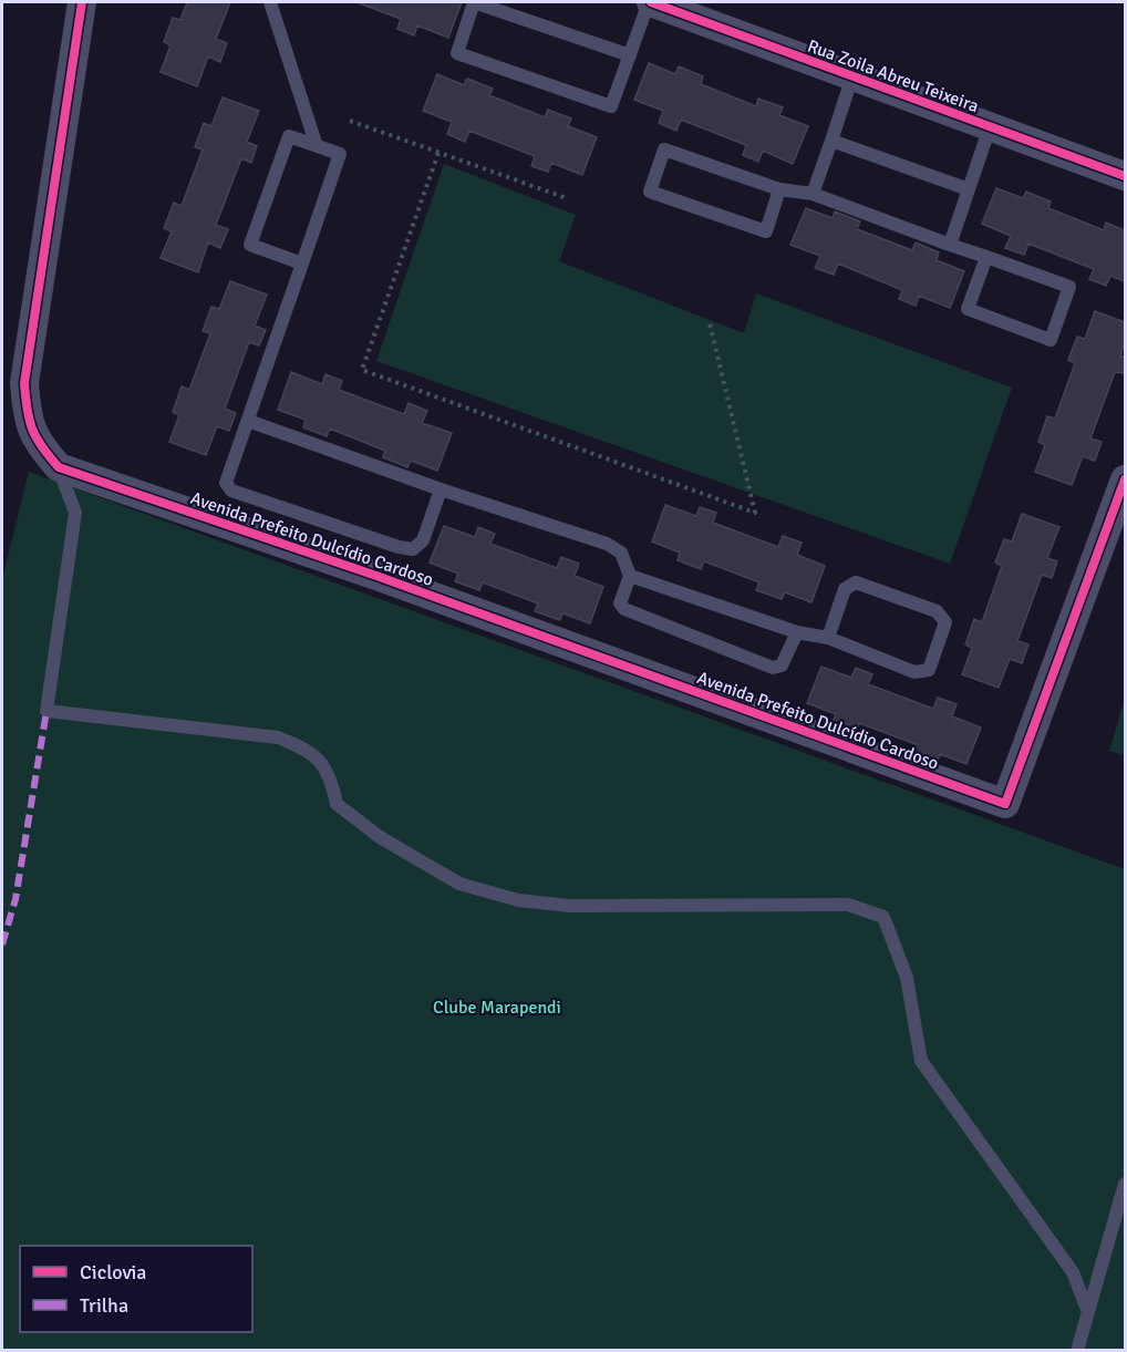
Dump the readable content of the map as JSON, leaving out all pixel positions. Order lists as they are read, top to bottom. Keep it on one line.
{"streets":{"street":["Rua Zoila Abreu Teixeira","Avenida Prefeito Dulcídio Cardoso"]},"parks":["Clube Marapendi"],"legend":["Ciclovia","Trilha"]}
